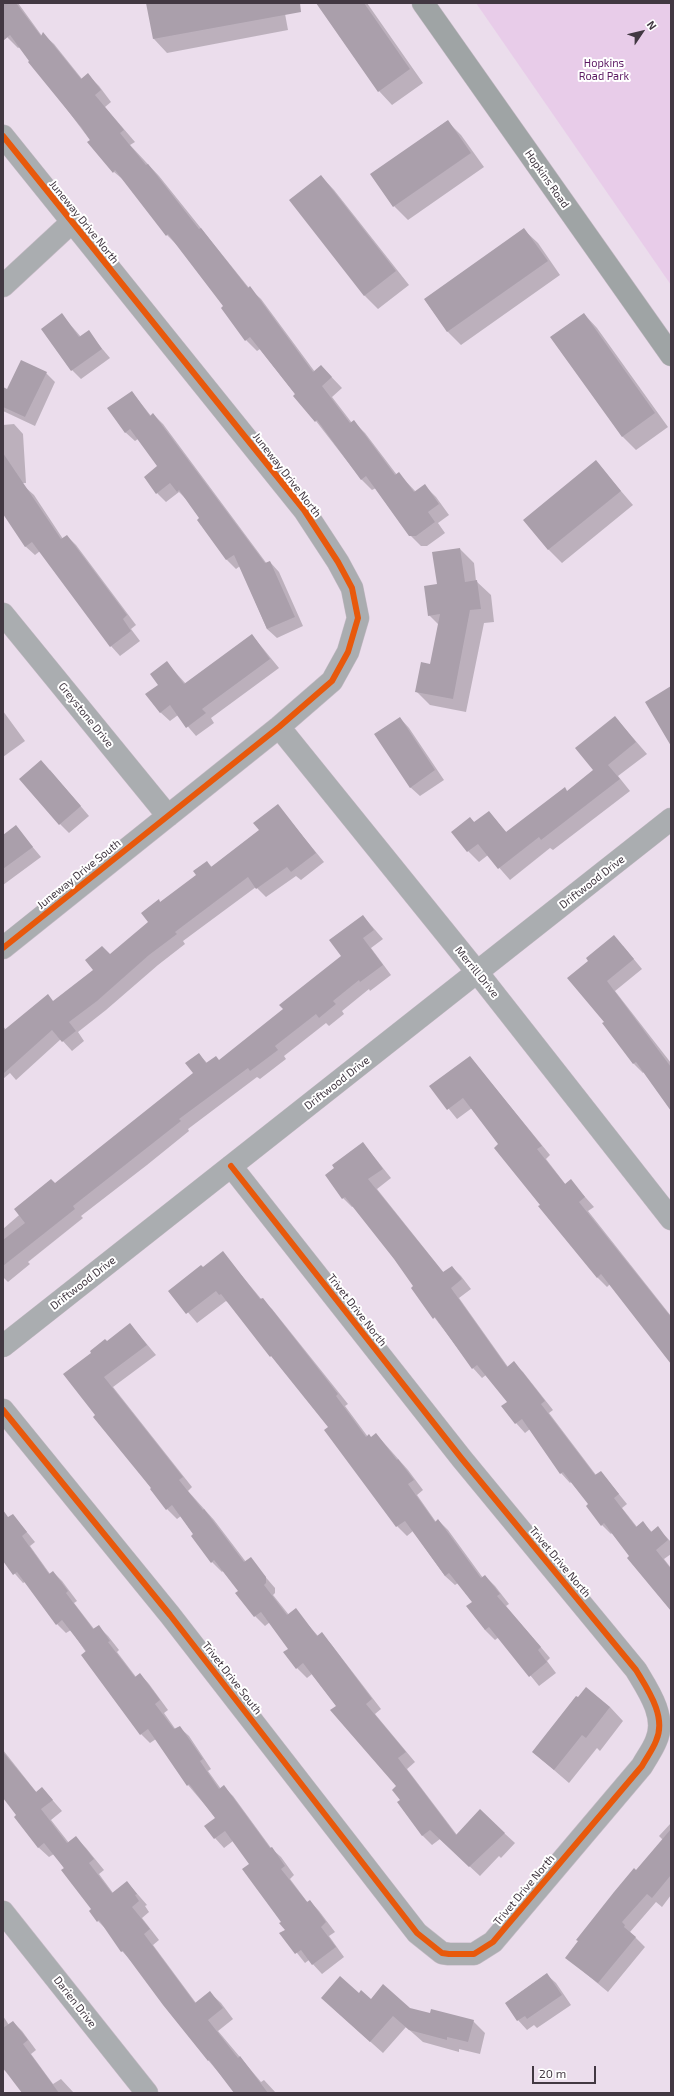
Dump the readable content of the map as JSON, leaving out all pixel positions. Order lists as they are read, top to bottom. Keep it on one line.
{"streets":{"street":["Hopkins Road","Juneway Drive North","Greystone Drive","Juneway Drive South","Driftwood Drive","Merrill Drive","Trivet Drive North","Trivet Drive South","Darien Drive"]},"crossings":[["Juneway Drive North","Greystone Drive"],["Juneway Drive North","Juneway Drive South"],["Juneway Drive North","Merrill Drive"],["Greystone Drive","Juneway Drive South"],["Driftwood Drive","Merrill Drive"],["Driftwood Drive","Trivet Drive North"],["Trivet Drive North","Trivet Drive South"]],"parks":["Hopkins Road Park"],"scale_bar":"20 m","north":"top right"}
